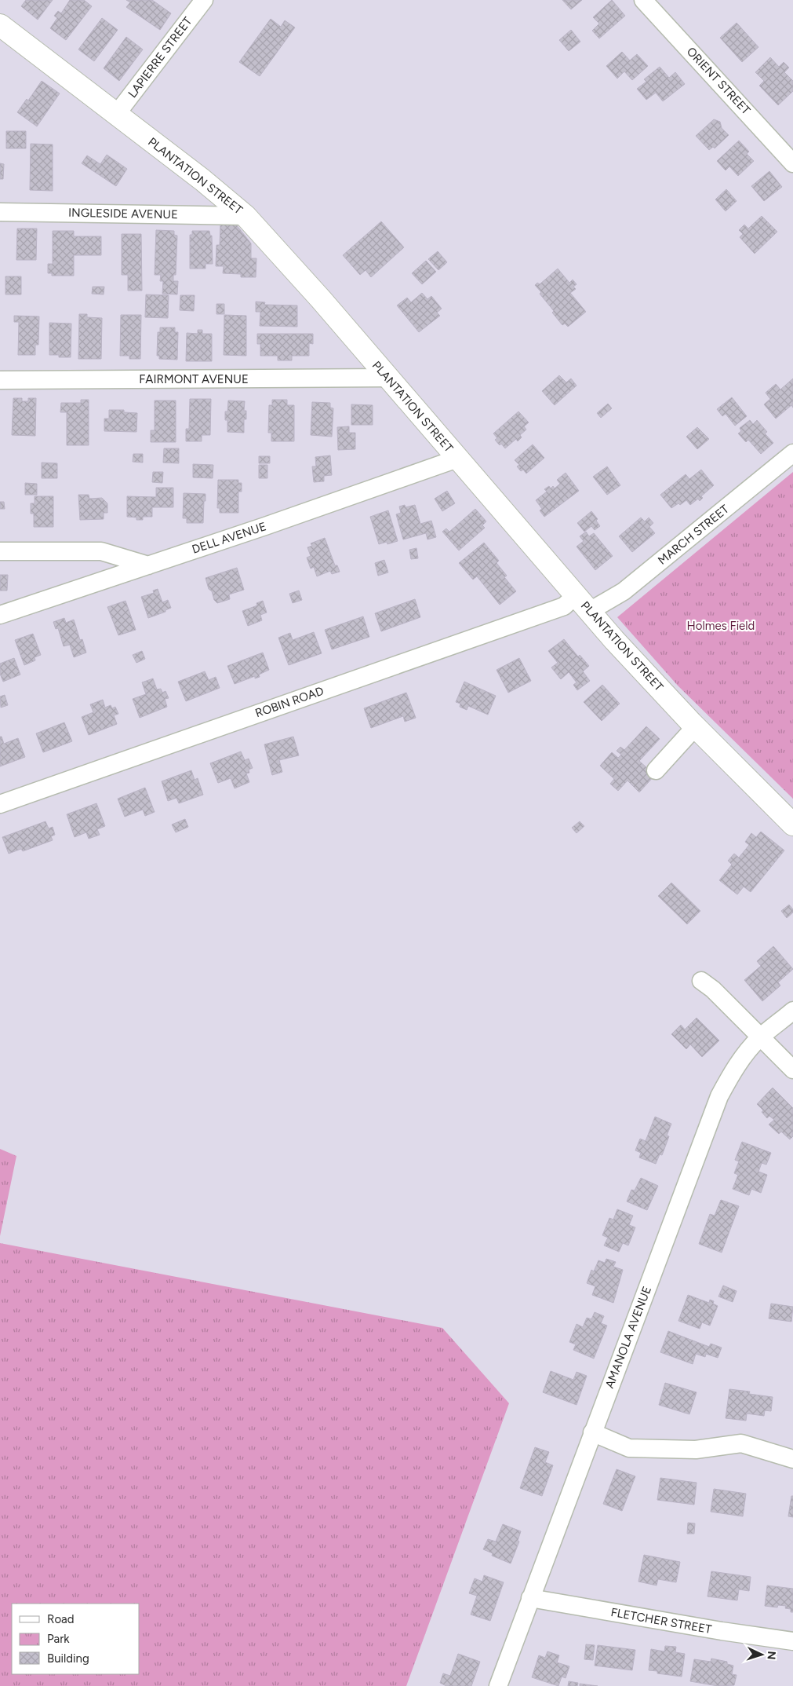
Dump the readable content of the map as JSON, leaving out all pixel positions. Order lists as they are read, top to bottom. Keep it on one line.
{"streets":{"street":["LAPIERRE STREET","ORIENT STREET","PLANTATION STREET","INGLESIDE AVENUE","FAIRMONT AVENUE","MARCH STREET","DELL AVENUE","ROBIN ROAD","AMANOLA AVENUE","FLETCHER STREET"]},"crossings":[["LAPIERRE STREET","PLANTATION STREET"],["PLANTATION STREET","INGLESIDE AVENUE"],["PLANTATION STREET","FAIRMONT AVENUE"],["PLANTATION STREET","MARCH STREET"],["PLANTATION STREET","DELL AVENUE"],["PLANTATION STREET","ROBIN ROAD"],["AMANOLA AVENUE","FLETCHER STREET"]],"parks":["Holmes Field"],"legend":["Road","Park","Building"],"north":"right"}
